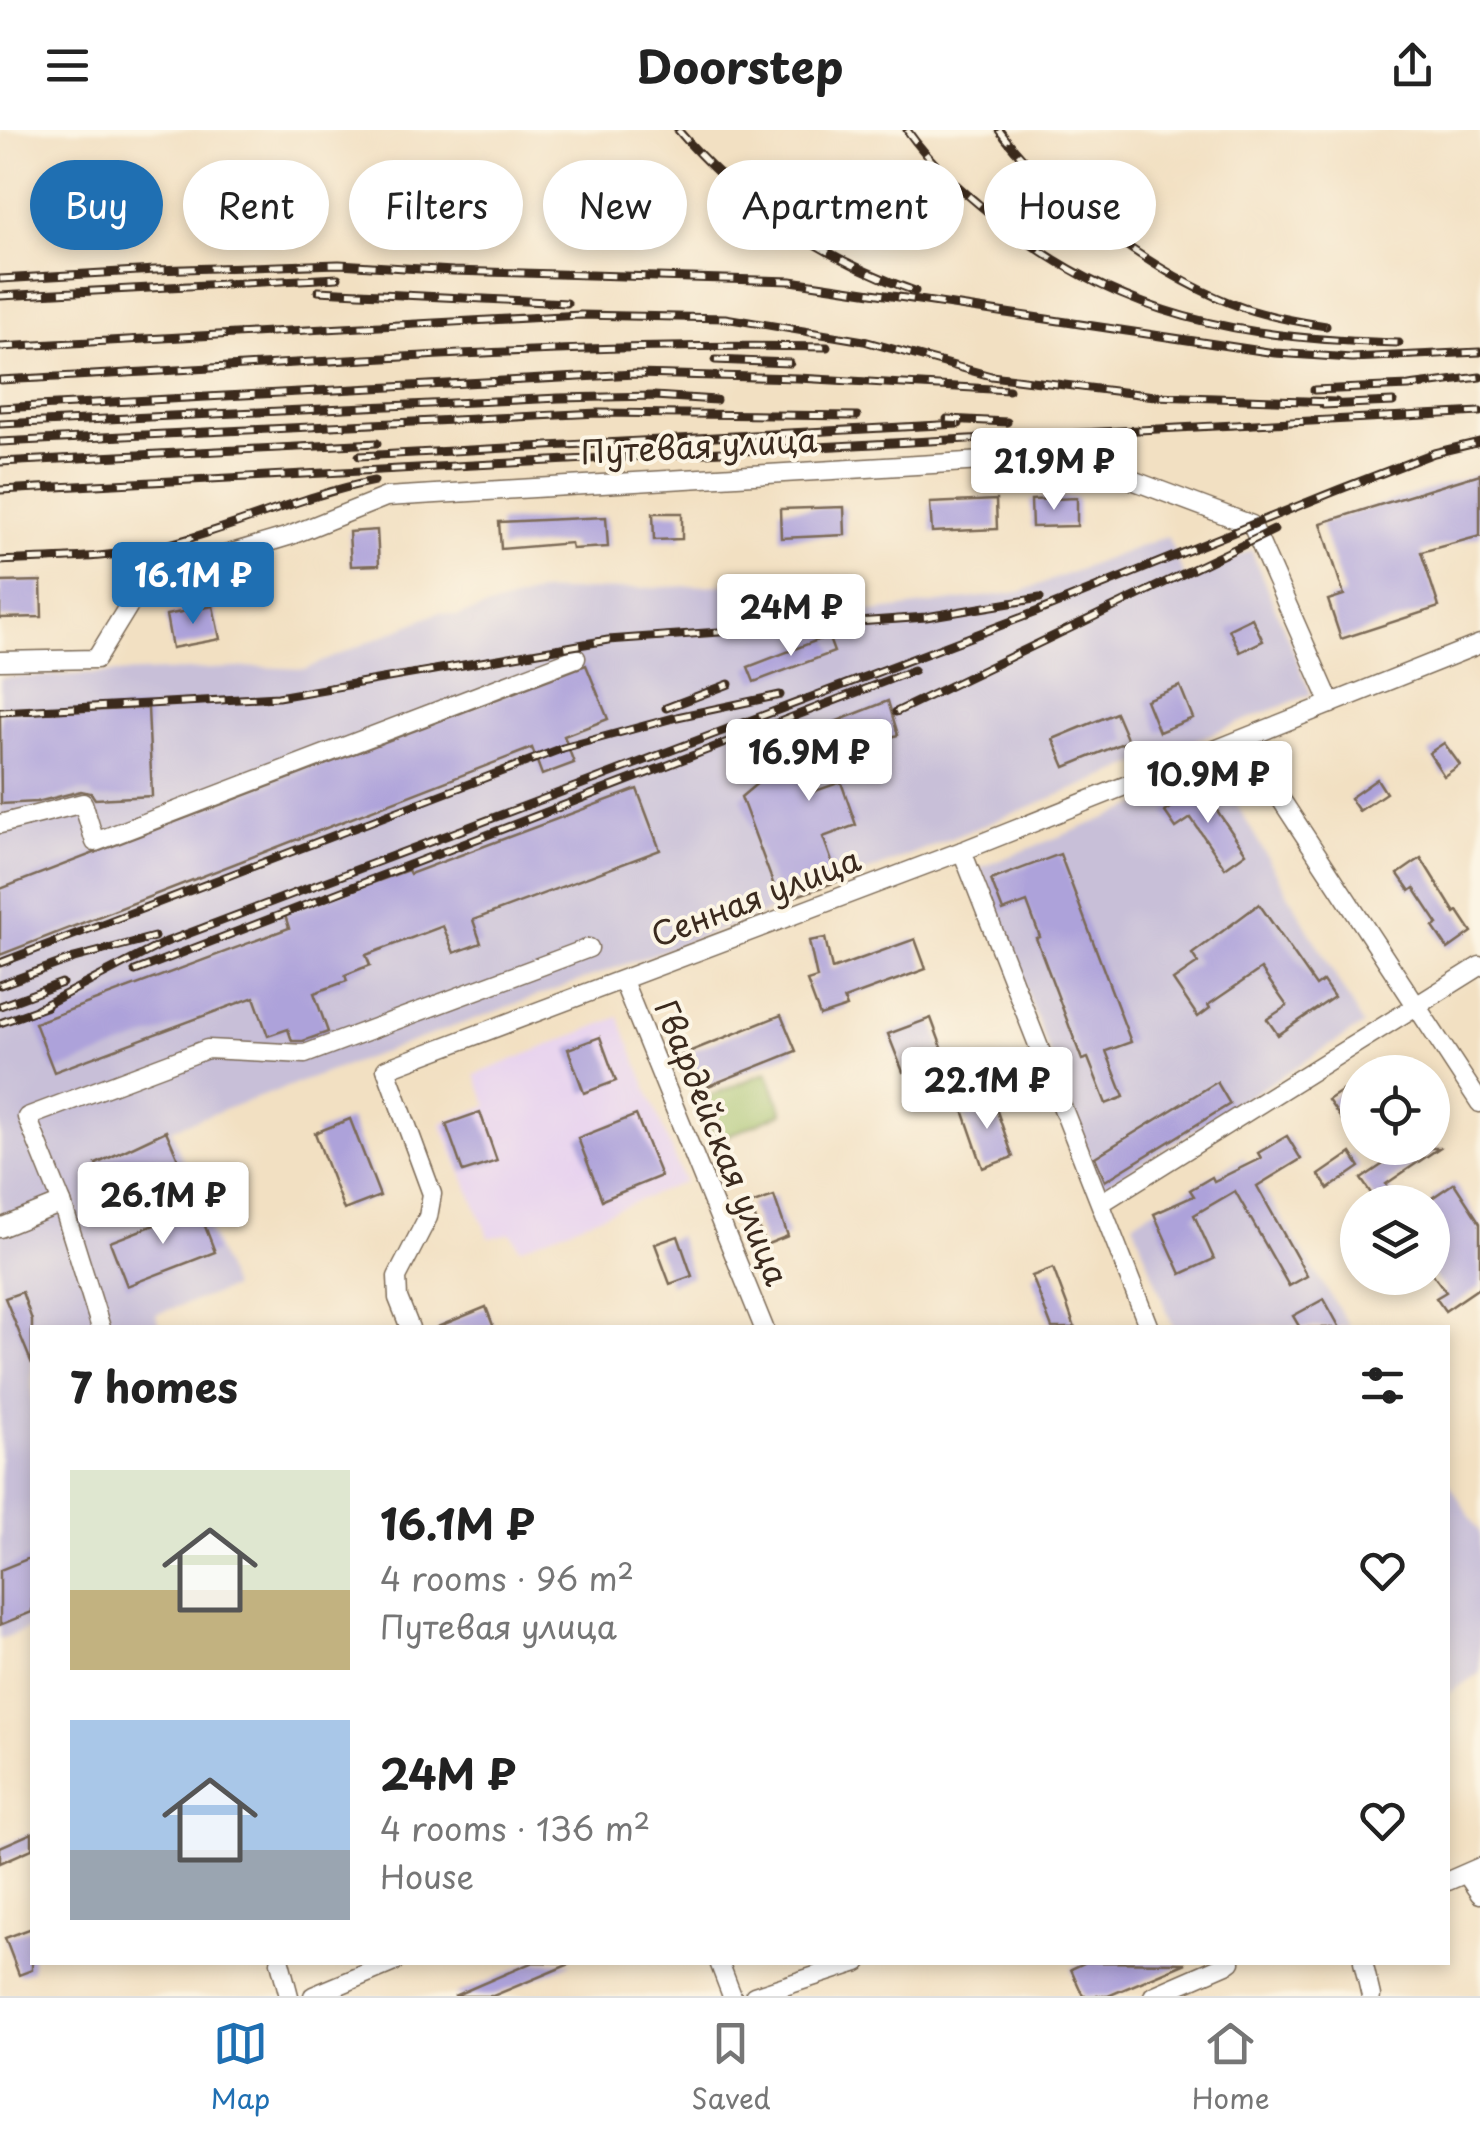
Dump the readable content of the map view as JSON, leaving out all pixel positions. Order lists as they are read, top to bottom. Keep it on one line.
{"streets":{"street":["Путевая улица","Сенная улица","Гвардейская улица"]},"crossings":[["Путевая улица","Сенная улица"],["Сенная улица","Гвардейская улица"]],"page":{"header":"Doorstep","chip":["Buy","Rent","Filters","New","Apartment","House"],"price":["21.9M ₽","16.1M ₽","24M ₽","16.9M ₽","10.9M ₽","22.1M ₽","26.1M ₽"],"heading":"7 homes","list":[{"name":"16.1M ₽","note":"4 rooms · 96 m² · Путевая улица"},{"name":"24M ₽","note":"4 rooms · 136 m² · House"}],"tabs":["Map","Saved","Home"]}}
